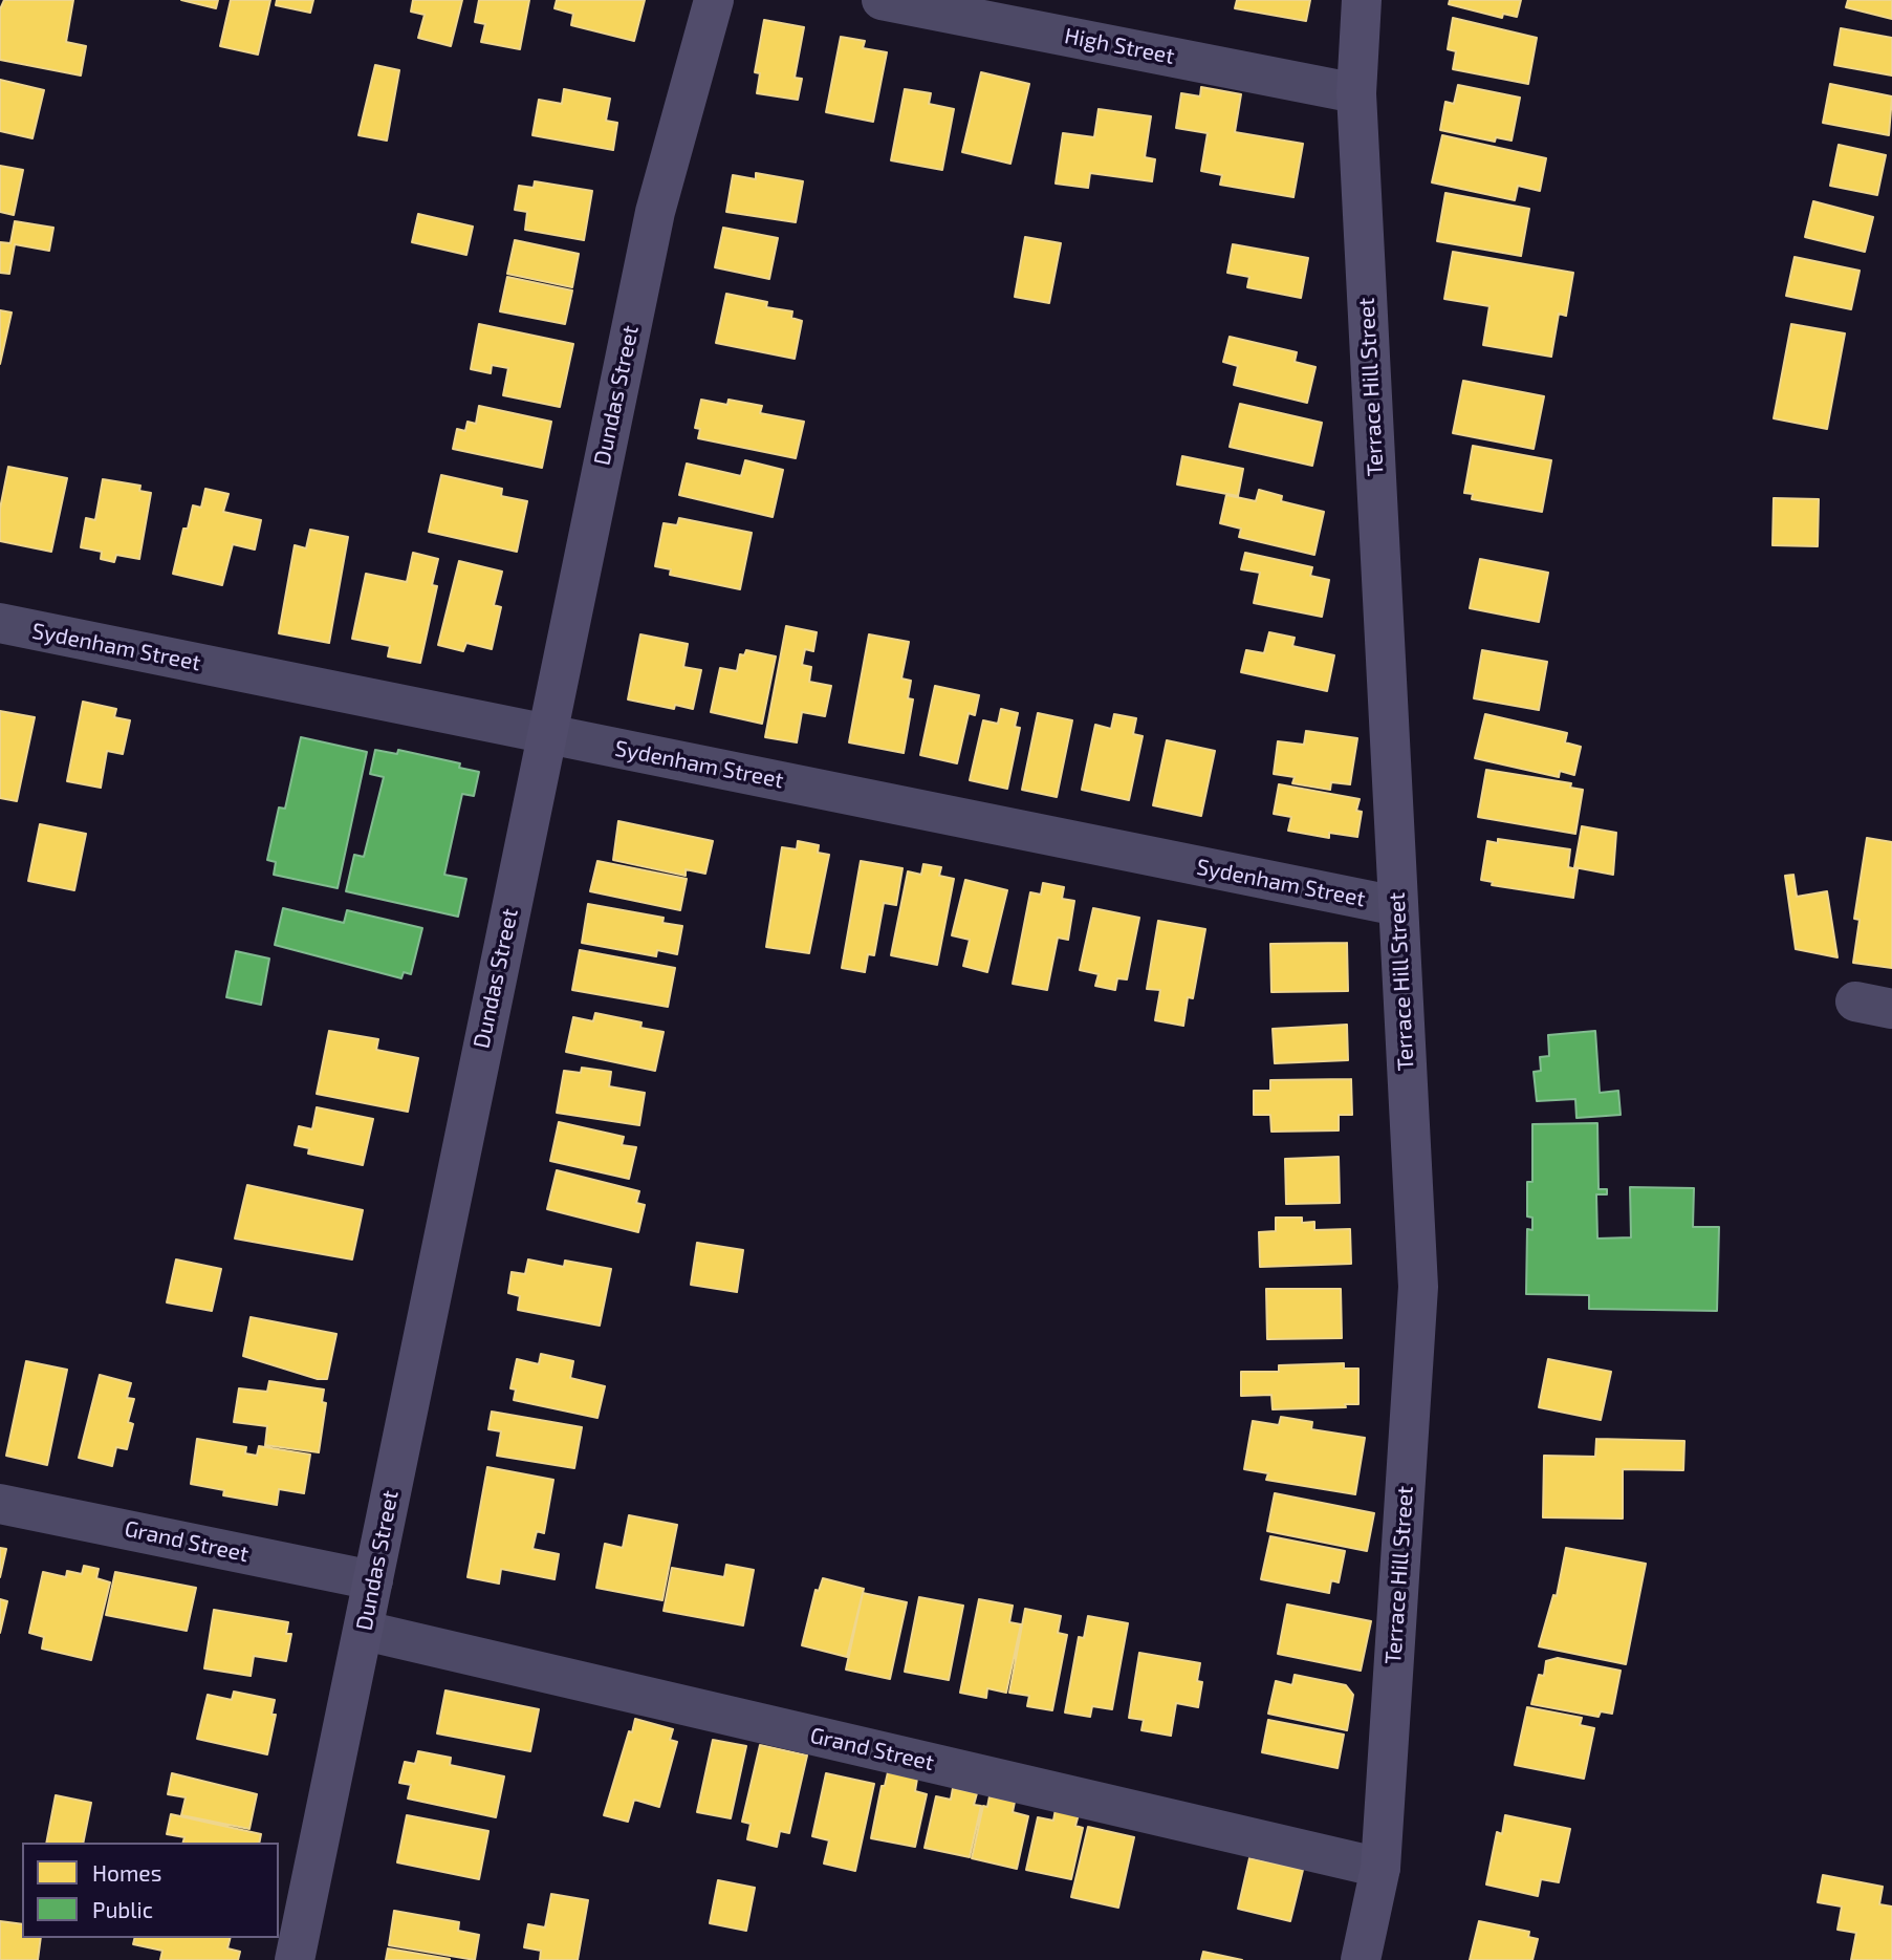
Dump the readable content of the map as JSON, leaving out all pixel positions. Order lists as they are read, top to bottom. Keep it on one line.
{"streets":{"street":["High Street","Terrace Hill Street","Dundas Street","Sydenham Street","Grand Street"]},"crossings":[["High Street","Terrace Hill Street"],["Terrace Hill Street","Sydenham Street"],["Terrace Hill Street","Grand Street"],["Dundas Street","Sydenham Street"],["Dundas Street","Grand Street"]],"legend":["Homes","Public"]}
